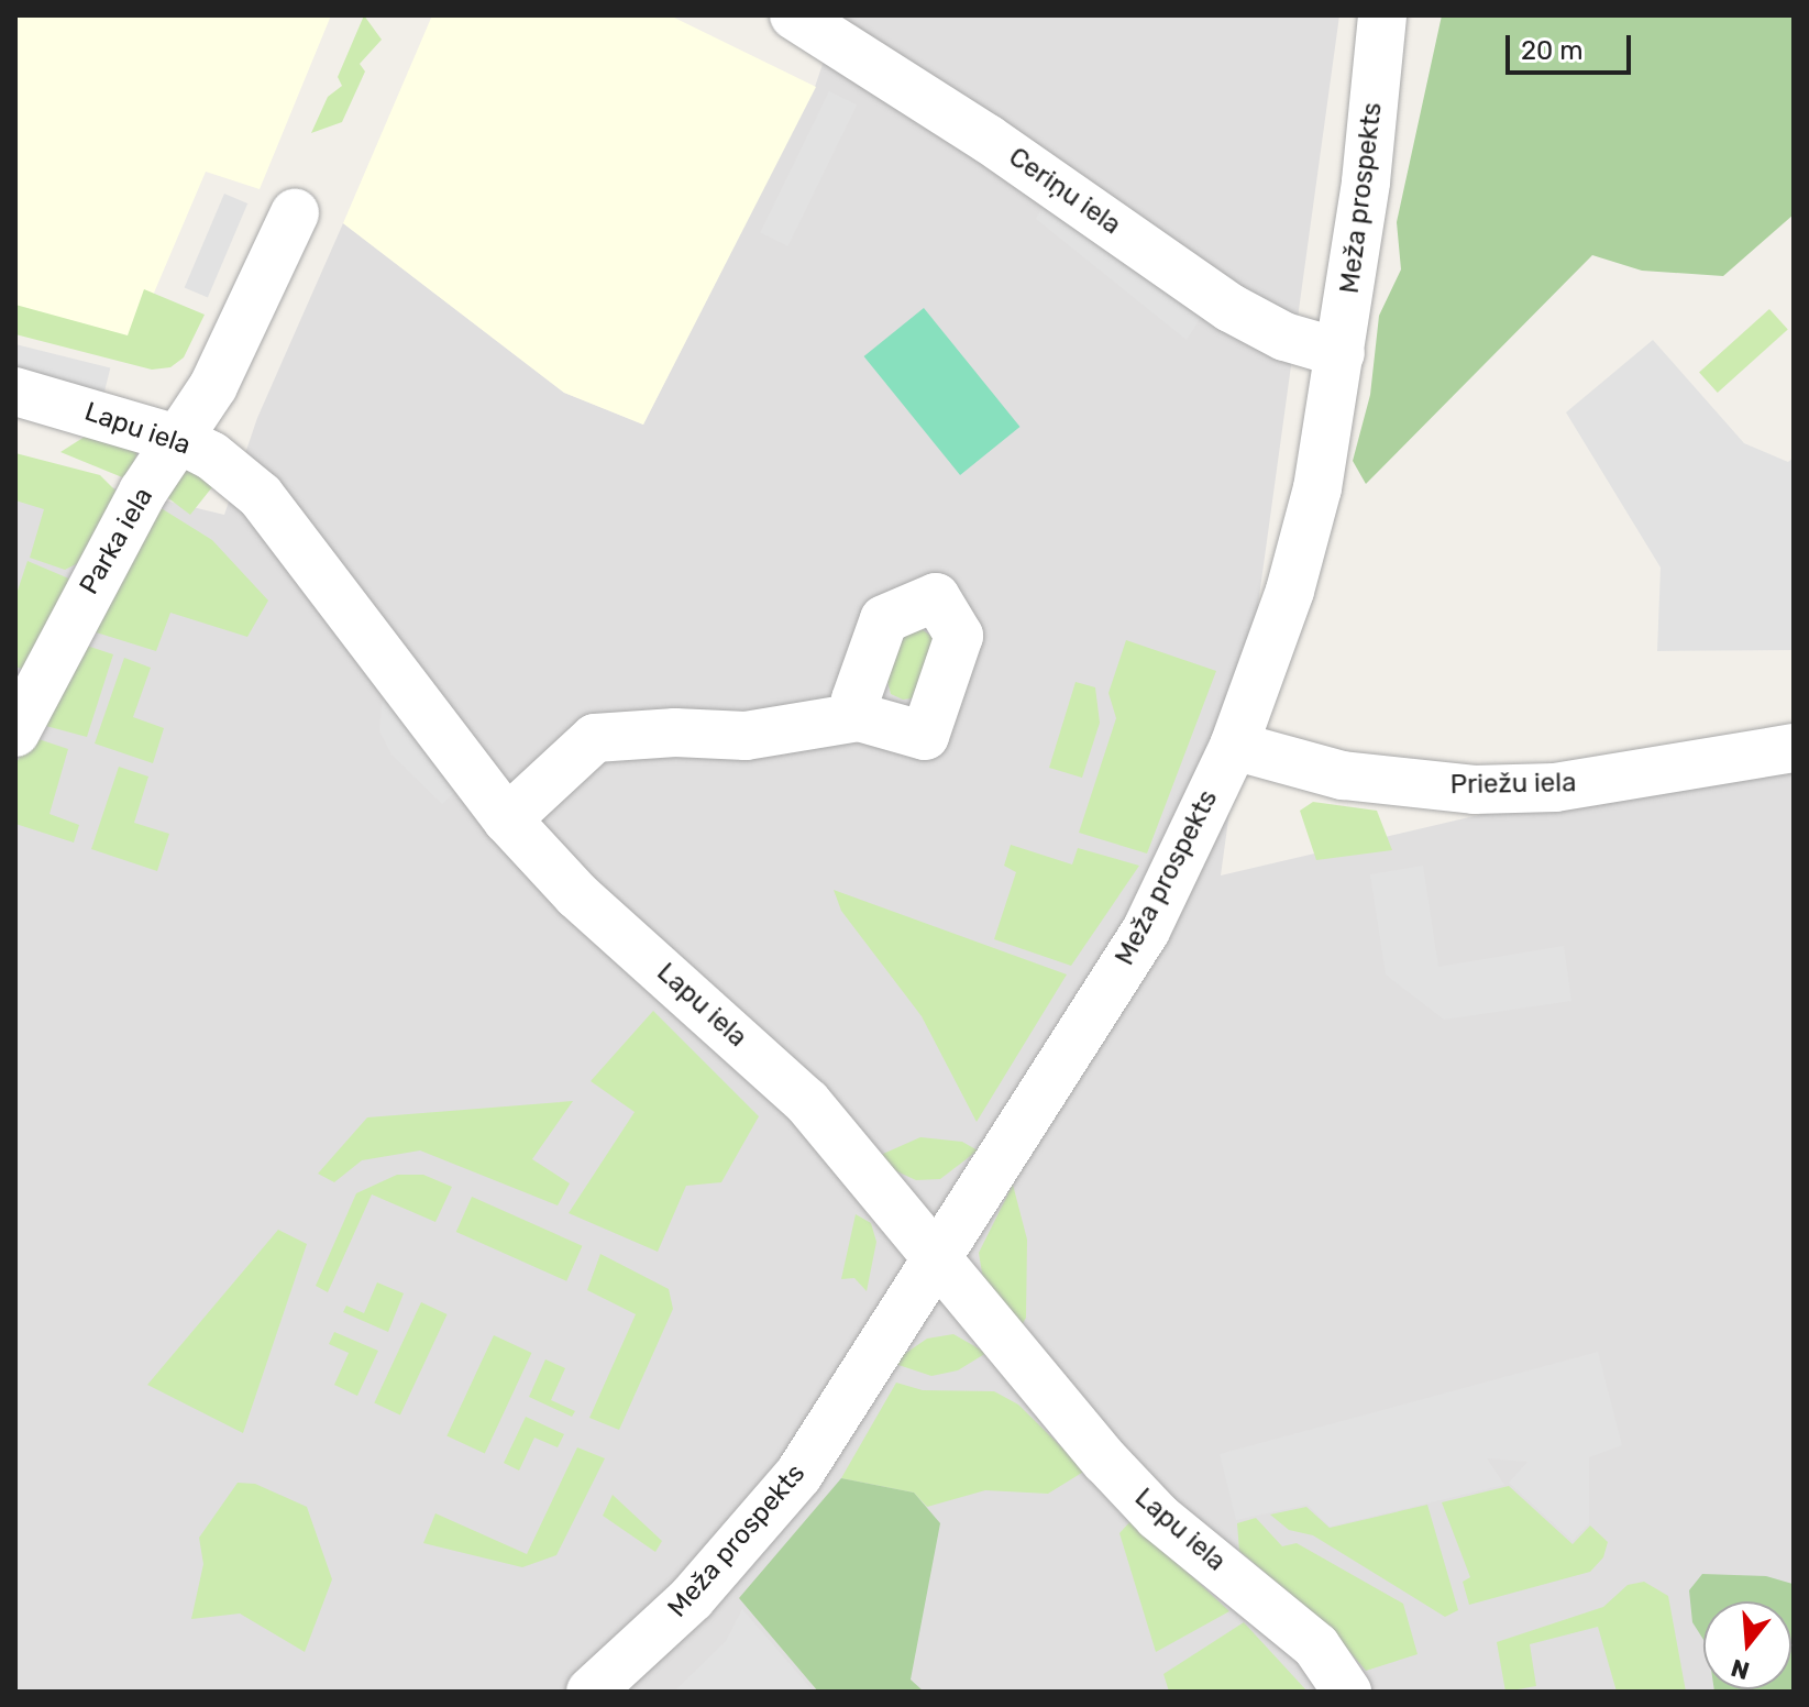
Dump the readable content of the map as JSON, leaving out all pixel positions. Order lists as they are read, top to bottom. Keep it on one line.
{"streets":{"street":["Ceriņu iela","Meža prospekts","Lapu iela","Parka iela","Priežu iela"]},"crossings":[["Ceriņu iela","Meža prospekts"],["Meža prospekts","Lapu iela"],["Meža prospekts","Priežu iela"],["Lapu iela","Parka iela"]],"scale_bar":"20 m","north":"bottom"}
